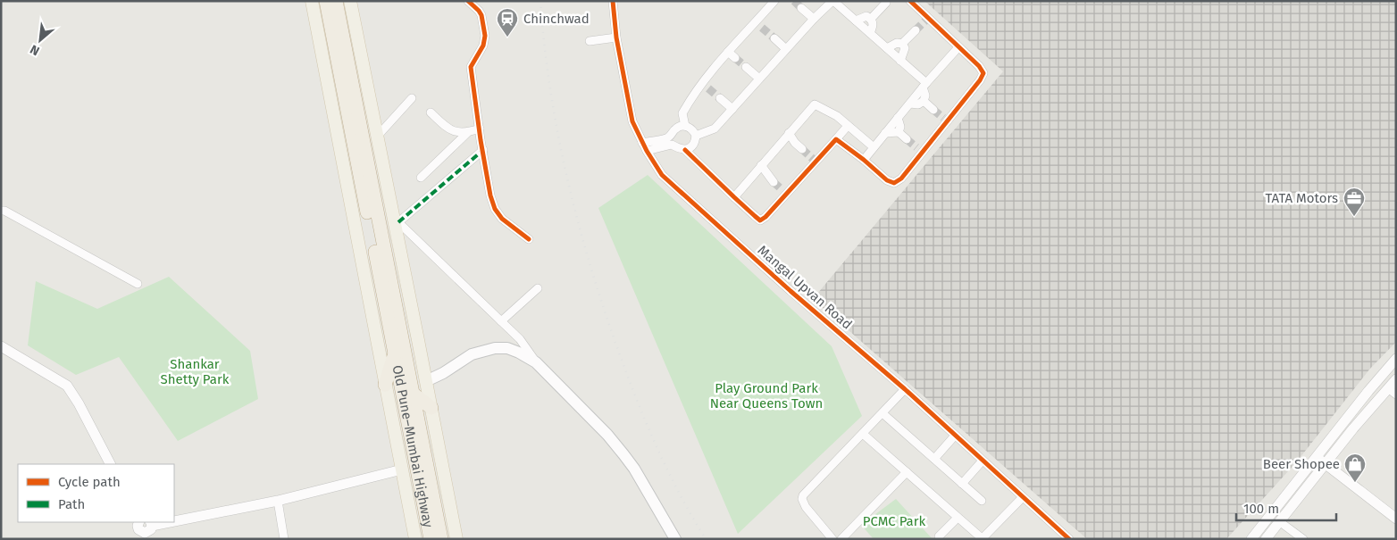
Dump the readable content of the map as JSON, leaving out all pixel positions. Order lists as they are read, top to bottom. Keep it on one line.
{"streets":{"highway":["Old Pune–Mumbai Highway"],"street":["Mangal Upvan Road"]},"parks":["Shankar Shetty Park","Play Ground Park Near Queens Town","PCMC Park"],"places":{"station":["Chinchwad"],"office":["TATA Motors"],"shop":["Beer Shopee"]},"legend":["Cycle path","Path"],"scale_bar":"100 m","north":"bottom left"}
